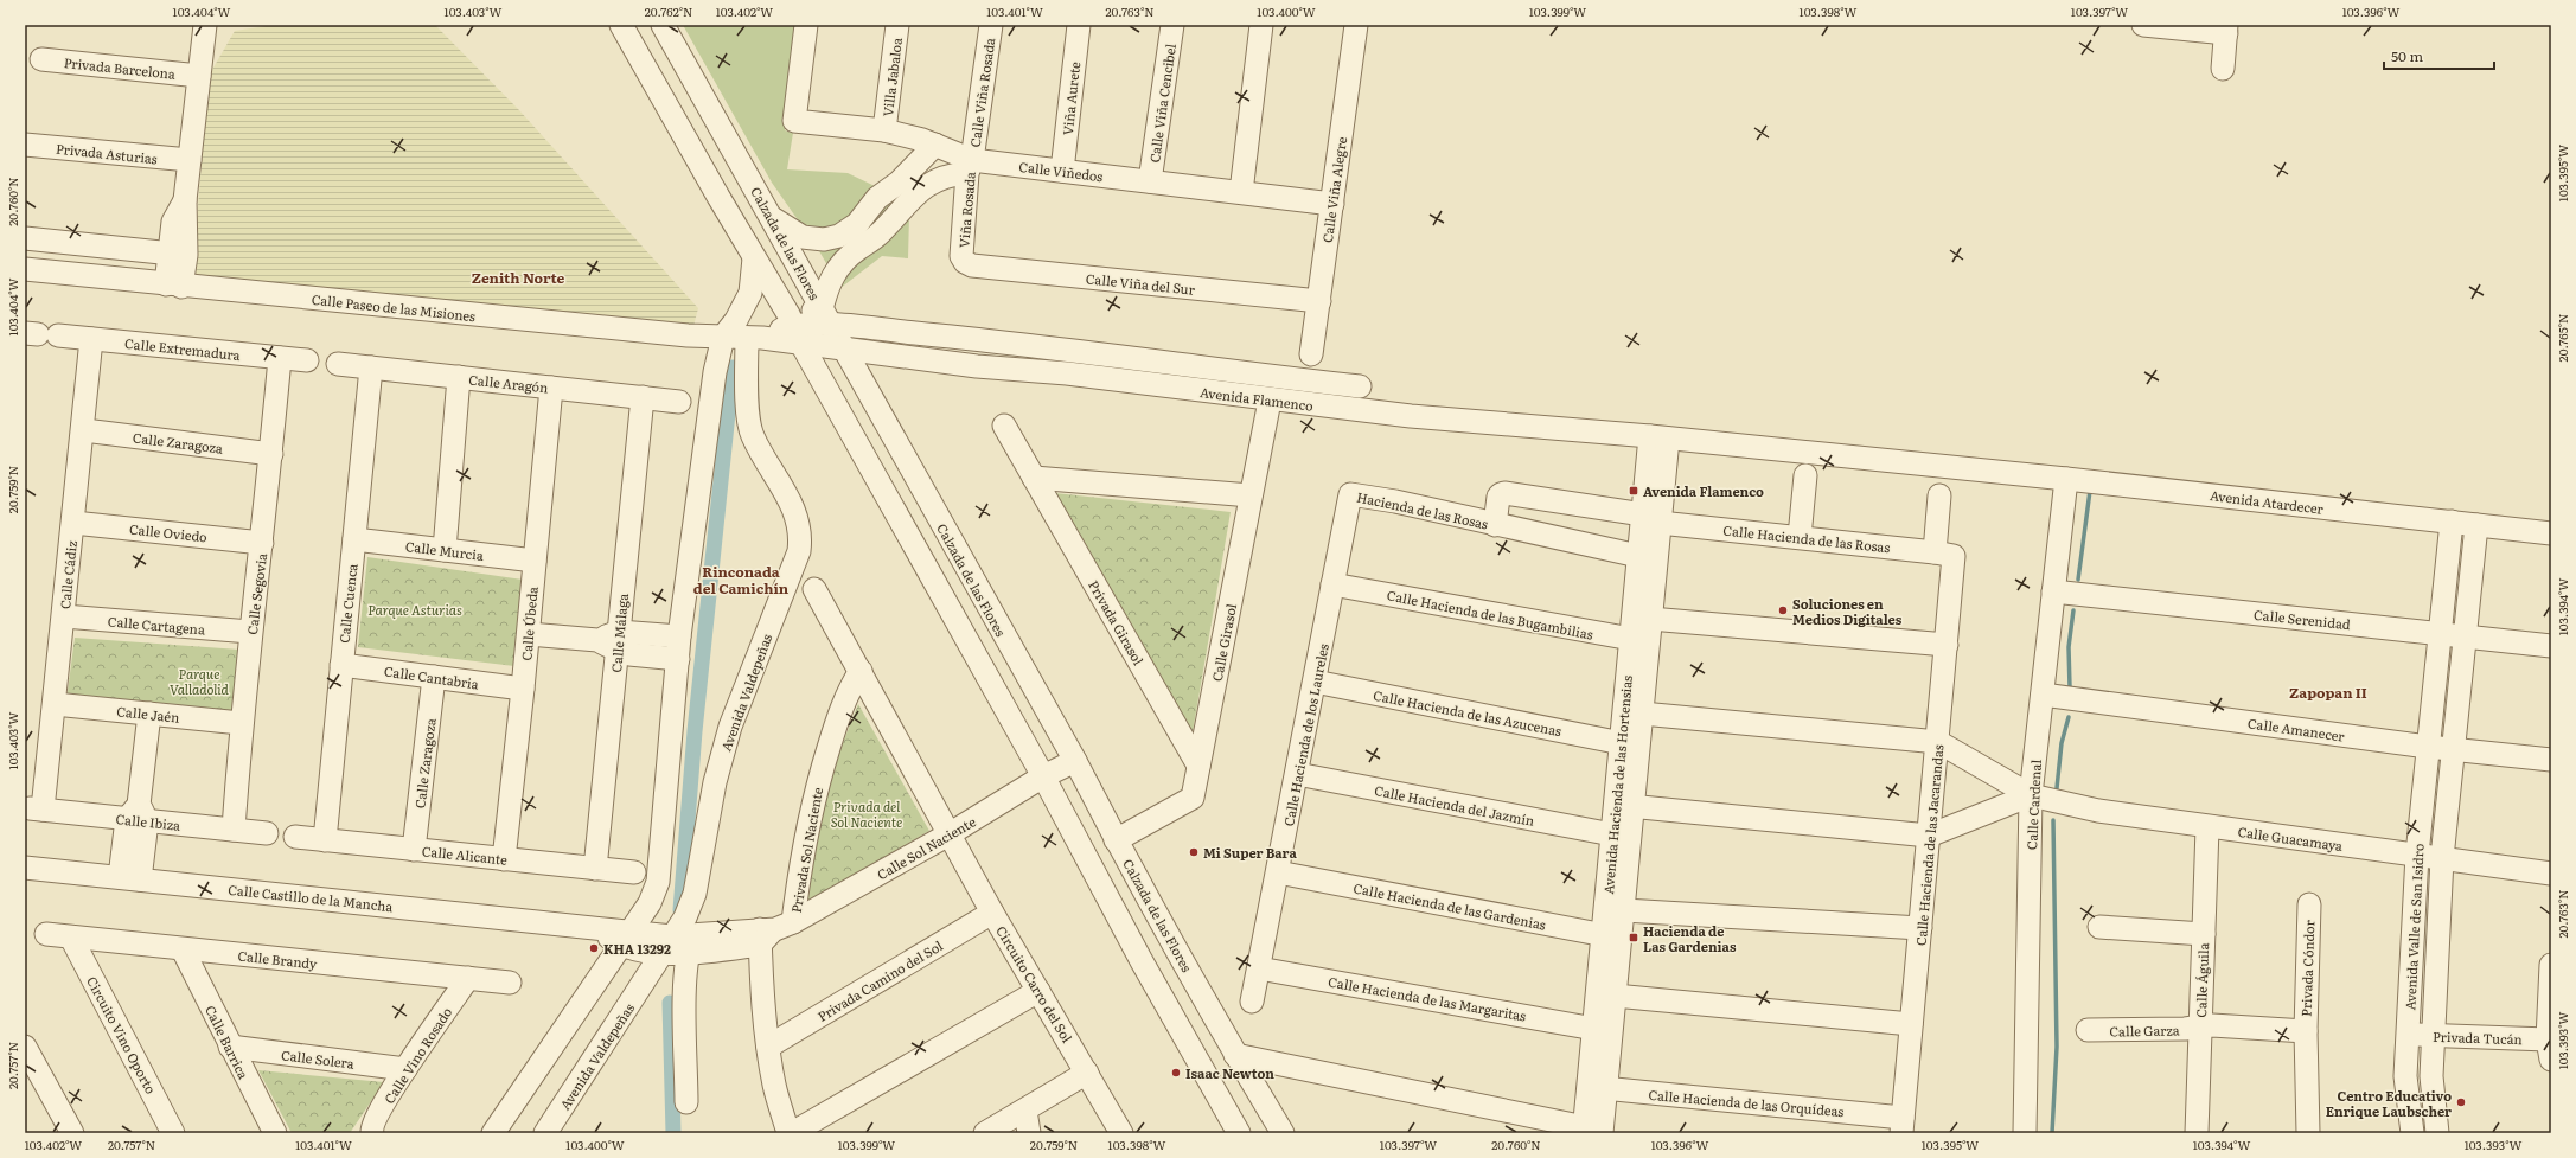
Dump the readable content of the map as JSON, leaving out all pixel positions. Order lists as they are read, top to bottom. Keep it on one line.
{"streets":{"street":["Privada Barcelona","Villa Jabaloa","Calle Viña Rosada","Viña Aurete","Calle Viña Cencibel","Privada Asturias","Calle Viñedos","Calle Viña Alegre","Viña Rosada","Calzada de las Flores","Calle Viña del Sur","Calle Paseo de las Misiones","Calle Extremadura","Calle Aragón","Avenida Flamenco","Calle Zaragoza","Avenida Atardecer","Hacienda de las Rosas","Calle Oviedo","Calle Hacienda de las Rosas","Calle Murcia","Calle Cádiz","Calle Segovia","Calle Cuenca","Calle Hacienda de las Bugambilias","Calle Serenidad","Privada Girasol","Calle Úbeda","Calle Cartagena","Calle Málaga","Calle Girasol","Calle Cantabria","Avenida Valdepeñas","Calle Hacienda de las Azucenas","Calle Jaén","Calle Amanecer","Calle Hacienda de los Laureles","Avenida Hacienda de las Hortensias","Calle Hacienda del Jazmín","Calle Cardenal","Calle Ibiza","Calle Guacamaya","Calle Hacienda de las Jacarandas","Calle Sol Naciente","Privada Sol Naciente","Calle Alicante","Calle Castillo de la Mancha","Calle Hacienda de las Gardenias","Avenida Valle de San Isidro","Calle Brandy","Privada Cóndor","Privada Camino del Sol","Calle Águila","Circuito Carro del Sol","Calle Hacienda de las Margaritas","Calle Garza","Circuito Vino Oporto","Privada Tucán","Calle Barrica","Calle Vino Rosado","Calle Solera","Calle Hacienda de las Orquídeas"]},"crossings":[["Villa Jabaloa","Calle Viñedos"],["Calle Viña Rosada","Calle Viñedos"],["Calle Viña Rosada","Viña Rosada"],["Viña Aurete","Calle Viñedos"],["Calle Viña Cencibel","Calle Viñedos"],["Calle Viñedos","Calle Viña Alegre"],["Calle Viñedos","Viña Rosada"],["Calle Viña Alegre","Calle Viña del Sur"],["Viña Rosada","Calle Viña del Sur"],["Calzada de las Flores","Calle Paseo de las Misiones"],["Calzada de las Flores","Avenida Flamenco"],["Calzada de las Flores","Calle Girasol"],["Calzada de las Flores","Calle Sol Naciente"],["Calle Paseo de las Misiones","Avenida Flamenco"],["Calle Paseo de las Misiones","Avenida Valdepeñas"],["Calle Extremadura","Calle Cádiz"],["Calle Extremadura","Calle Segovia"],["Calle Aragón","Calle Cuenca"],["Calle Aragón","Calle Úbeda"],["Calle Aragón","Calle Málaga"],["Avenida Flamenco","Avenida Atardecer"],["Avenida Flamenco","Calle Girasol"],["Avenida Flamenco","Avenida Hacienda de las Hortensias"],["Avenida Flamenco","Calle Cardenal"],["Calle Zaragoza","Calle Cádiz"],["Calle Zaragoza","Calle Segovia"],["Calle Zaragoza","Calle Cantabria"],["Calle Zaragoza","Calle Alicante"],["Avenida Atardecer","Calle Cardenal"],["Avenida Atardecer","Avenida Valle de San Isidro"],["Hacienda de las Rosas","Calle Hacienda de las Rosas"],["Hacienda de las Rosas","Calle Hacienda de los Laureles"],["Hacienda de las Rosas","Avenida Hacienda de las Hortensias"],["Calle Oviedo","Calle Cádiz"],["Calle Oviedo","Calle Segovia"],["Calle Hacienda de las Rosas","Avenida Hacienda de las Hortensias"],["Calle Hacienda de las Rosas","Calle Hacienda de las Jacarandas"],["Calle Murcia","Calle Cuenca"],["Calle Murcia","Calle Úbeda"],["Calle Cádiz","Calle Cartagena"],["Calle Cádiz","Calle Jaén"],["Calle Cádiz","Calle Ibiza"],["Calle Segovia","Calle Cartagena"],["Calle Segovia","Calle Jaén"],["Calle Segovia","Calle Ibiza"],["Calle Cuenca","Calle Cantabria"],["Calle Cuenca","Calle Alicante"],["Calle Hacienda de las Bugambilias","Calle Hacienda de los Laureles"],["Calle Hacienda de las Bugambilias","Avenida Hacienda de las Hortensias"],["Calle Serenidad","Calle Cardenal"],["Calle Serenidad","Avenida Valle de San Isidro"],["Privada Girasol","Calle Girasol"],["Calle Úbeda","Calle Cantabria"],["Calle Úbeda","Calle Alicante"],["Calle Málaga","Calle Alicante"],["Avenida Valdepeñas","Calle Sol Naciente"],["Calle Hacienda de las Azucenas","Calle Hacienda de los Laureles"],["Calle Hacienda de las Azucenas","Avenida Hacienda de las Hortensias"],["Calle Amanecer","Calle Cardenal"],["Calle Amanecer","Avenida Valle de San Isidro"],["Calle Hacienda de los Laureles","Calle Hacienda del Jazmín"],["Calle Hacienda de los Laureles","Calle Hacienda de las Gardenias"],["Calle Hacienda de los Laureles","Calle Hacienda de las Margaritas"],["Avenida Hacienda de las Hortensias","Calle Hacienda del Jazmín"],["Avenida Hacienda de las Hortensias","Calle Hacienda de las Gardenias"],["Avenida Hacienda de las Hortensias","Calle Hacienda de las Margaritas"],["Avenida Hacienda de las Hortensias","Calle Hacienda de las Orquídeas"],["Calle Cardenal","Calle Guacamaya"],["Calle Guacamaya","Calle Hacienda de las Jacarandas"],["Calle Guacamaya","Avenida Valle de San Isidro"],["Calle Guacamaya","Calle Águila"],["Calle Hacienda de las Jacarandas","Calle Hacienda de las Orquídeas"],["Calle Sol Naciente","Privada Sol Naciente"],["Calle Sol Naciente","Calle Castillo de la Mancha"],["Calle Sol Naciente","Circuito Carro del Sol"],["Avenida Valle de San Isidro","Privada Tucán"],["Calle Brandy","Circuito Vino Oporto"],["Calle Brandy","Calle Barrica"],["Calle Brandy","Calle Vino Rosado"],["Privada Cóndor","Calle Águila"],["Privada Cóndor","Calle Garza"],["Privada Camino del Sol","Circuito Carro del Sol"],["Calle Águila","Calle Garza"],["Calle Barrica","Calle Solera"],["Calle Vino Rosado","Calle Solera"]],"districts":["Zenith Norte","Rinconada del Camichín","Zapopan II"],"parks":["Parque Asturias","Parque Valladolid","Privada del Sol Naciente"],"places":{"transit":["Avenida Flamenco","Hacienda de Las Gardenias"],"other":["Soluciones en Medios Digitales","Mi Super Bara","KHA 13292","Isaac Newton","Centro Educativo Enrique Laubscher"]},"scale_bar":"50 m","coordinates":["103.404°W","103.403°W","20.762°N","103.402°W","103.401°W","20.763°N","103.400°W","103.399°W","103.398°W","103.397°W","103.396°W","103.395°W","20.760°N","20.765°N","20.759°N","103.394°W","103.393°W","20.757°N"]}
